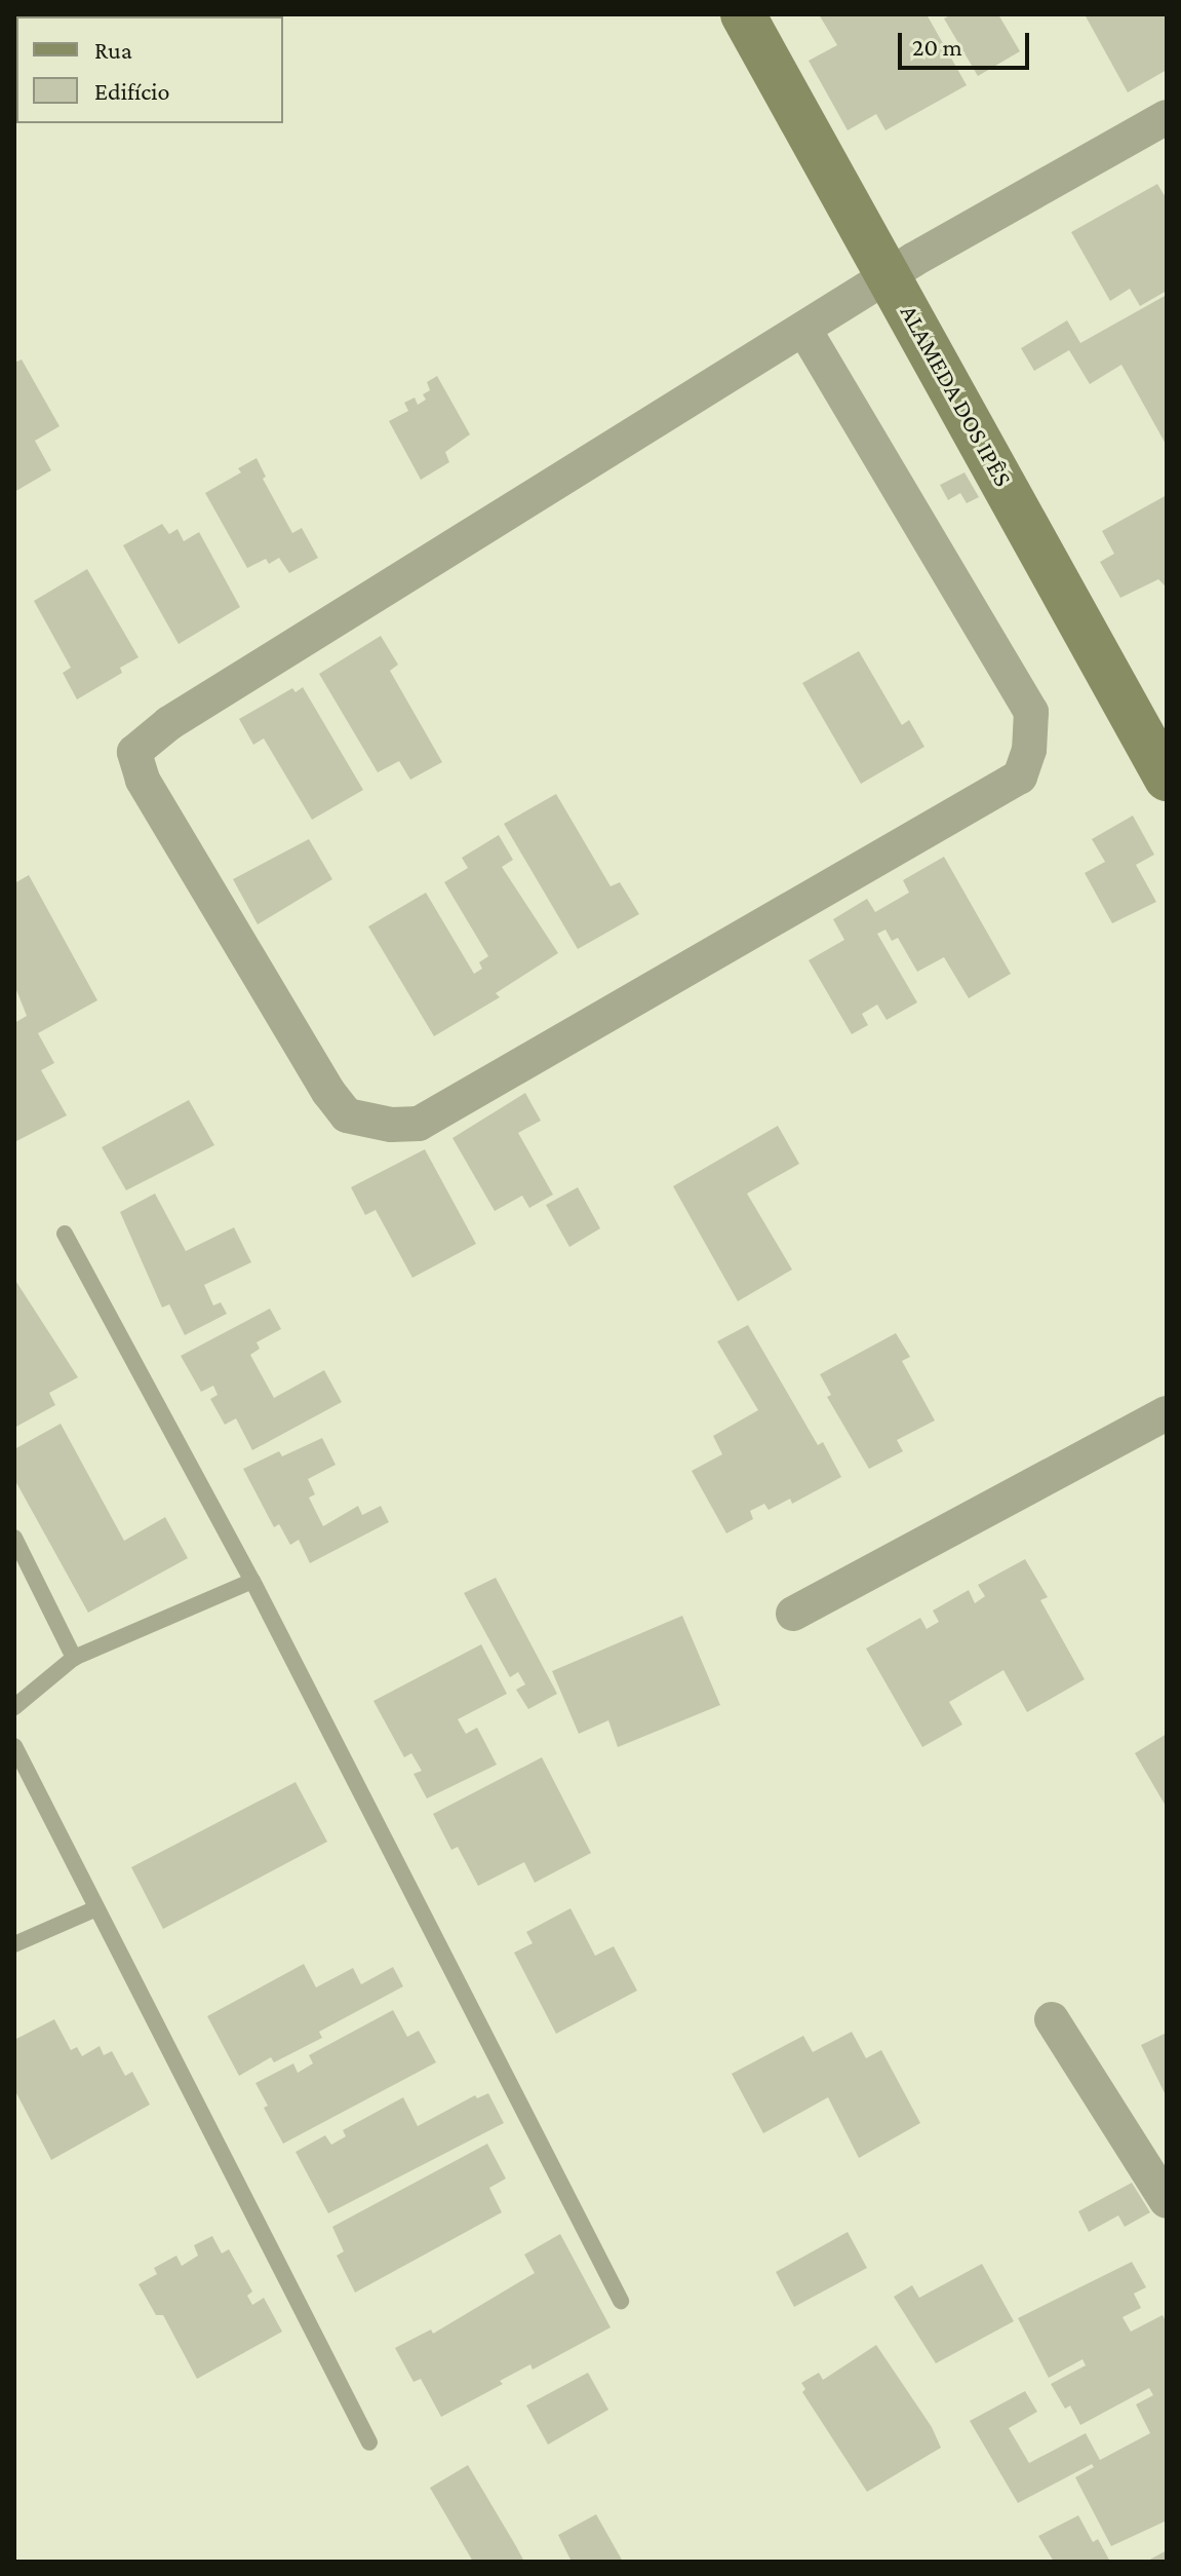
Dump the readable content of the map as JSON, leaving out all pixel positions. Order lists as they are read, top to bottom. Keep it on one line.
{"streets":{"street":["ALAMEDA DOS IPÊS"]},"legend":["Rua","Edifício"],"scale_bar":"20 m"}
